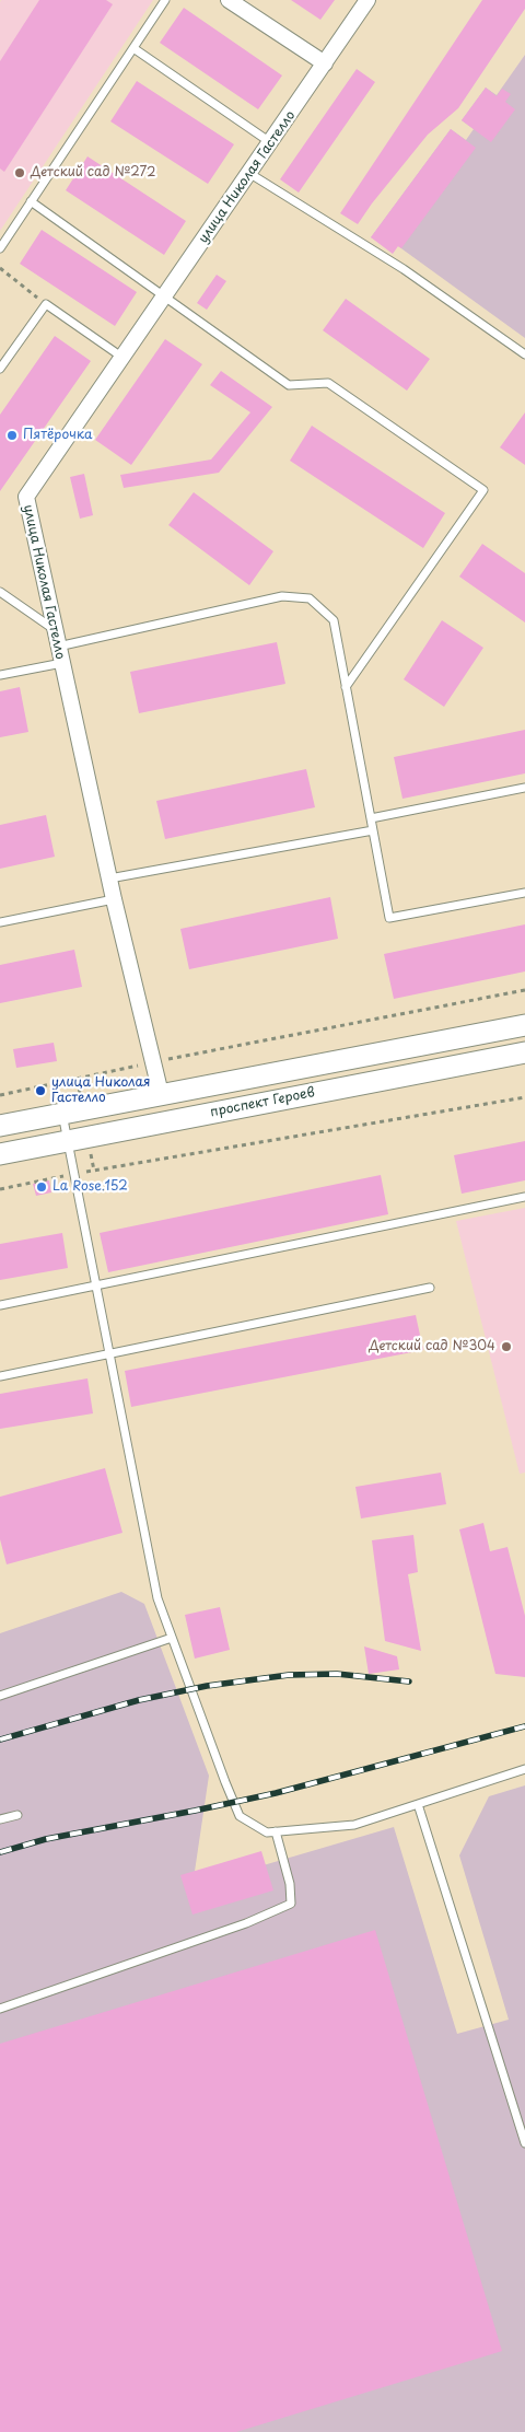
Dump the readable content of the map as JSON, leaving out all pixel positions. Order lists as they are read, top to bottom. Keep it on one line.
{"streets":{"main road":["проспект Героев"],"street":["улица Николая Гастелло"]},"crossings":[["улица Николая Гастелло","проспект Героев"]],"places":["Детский сад №272","Пятёрочка","улица Николая Гастелло","La Rose.152","Детский сад №304"]}
